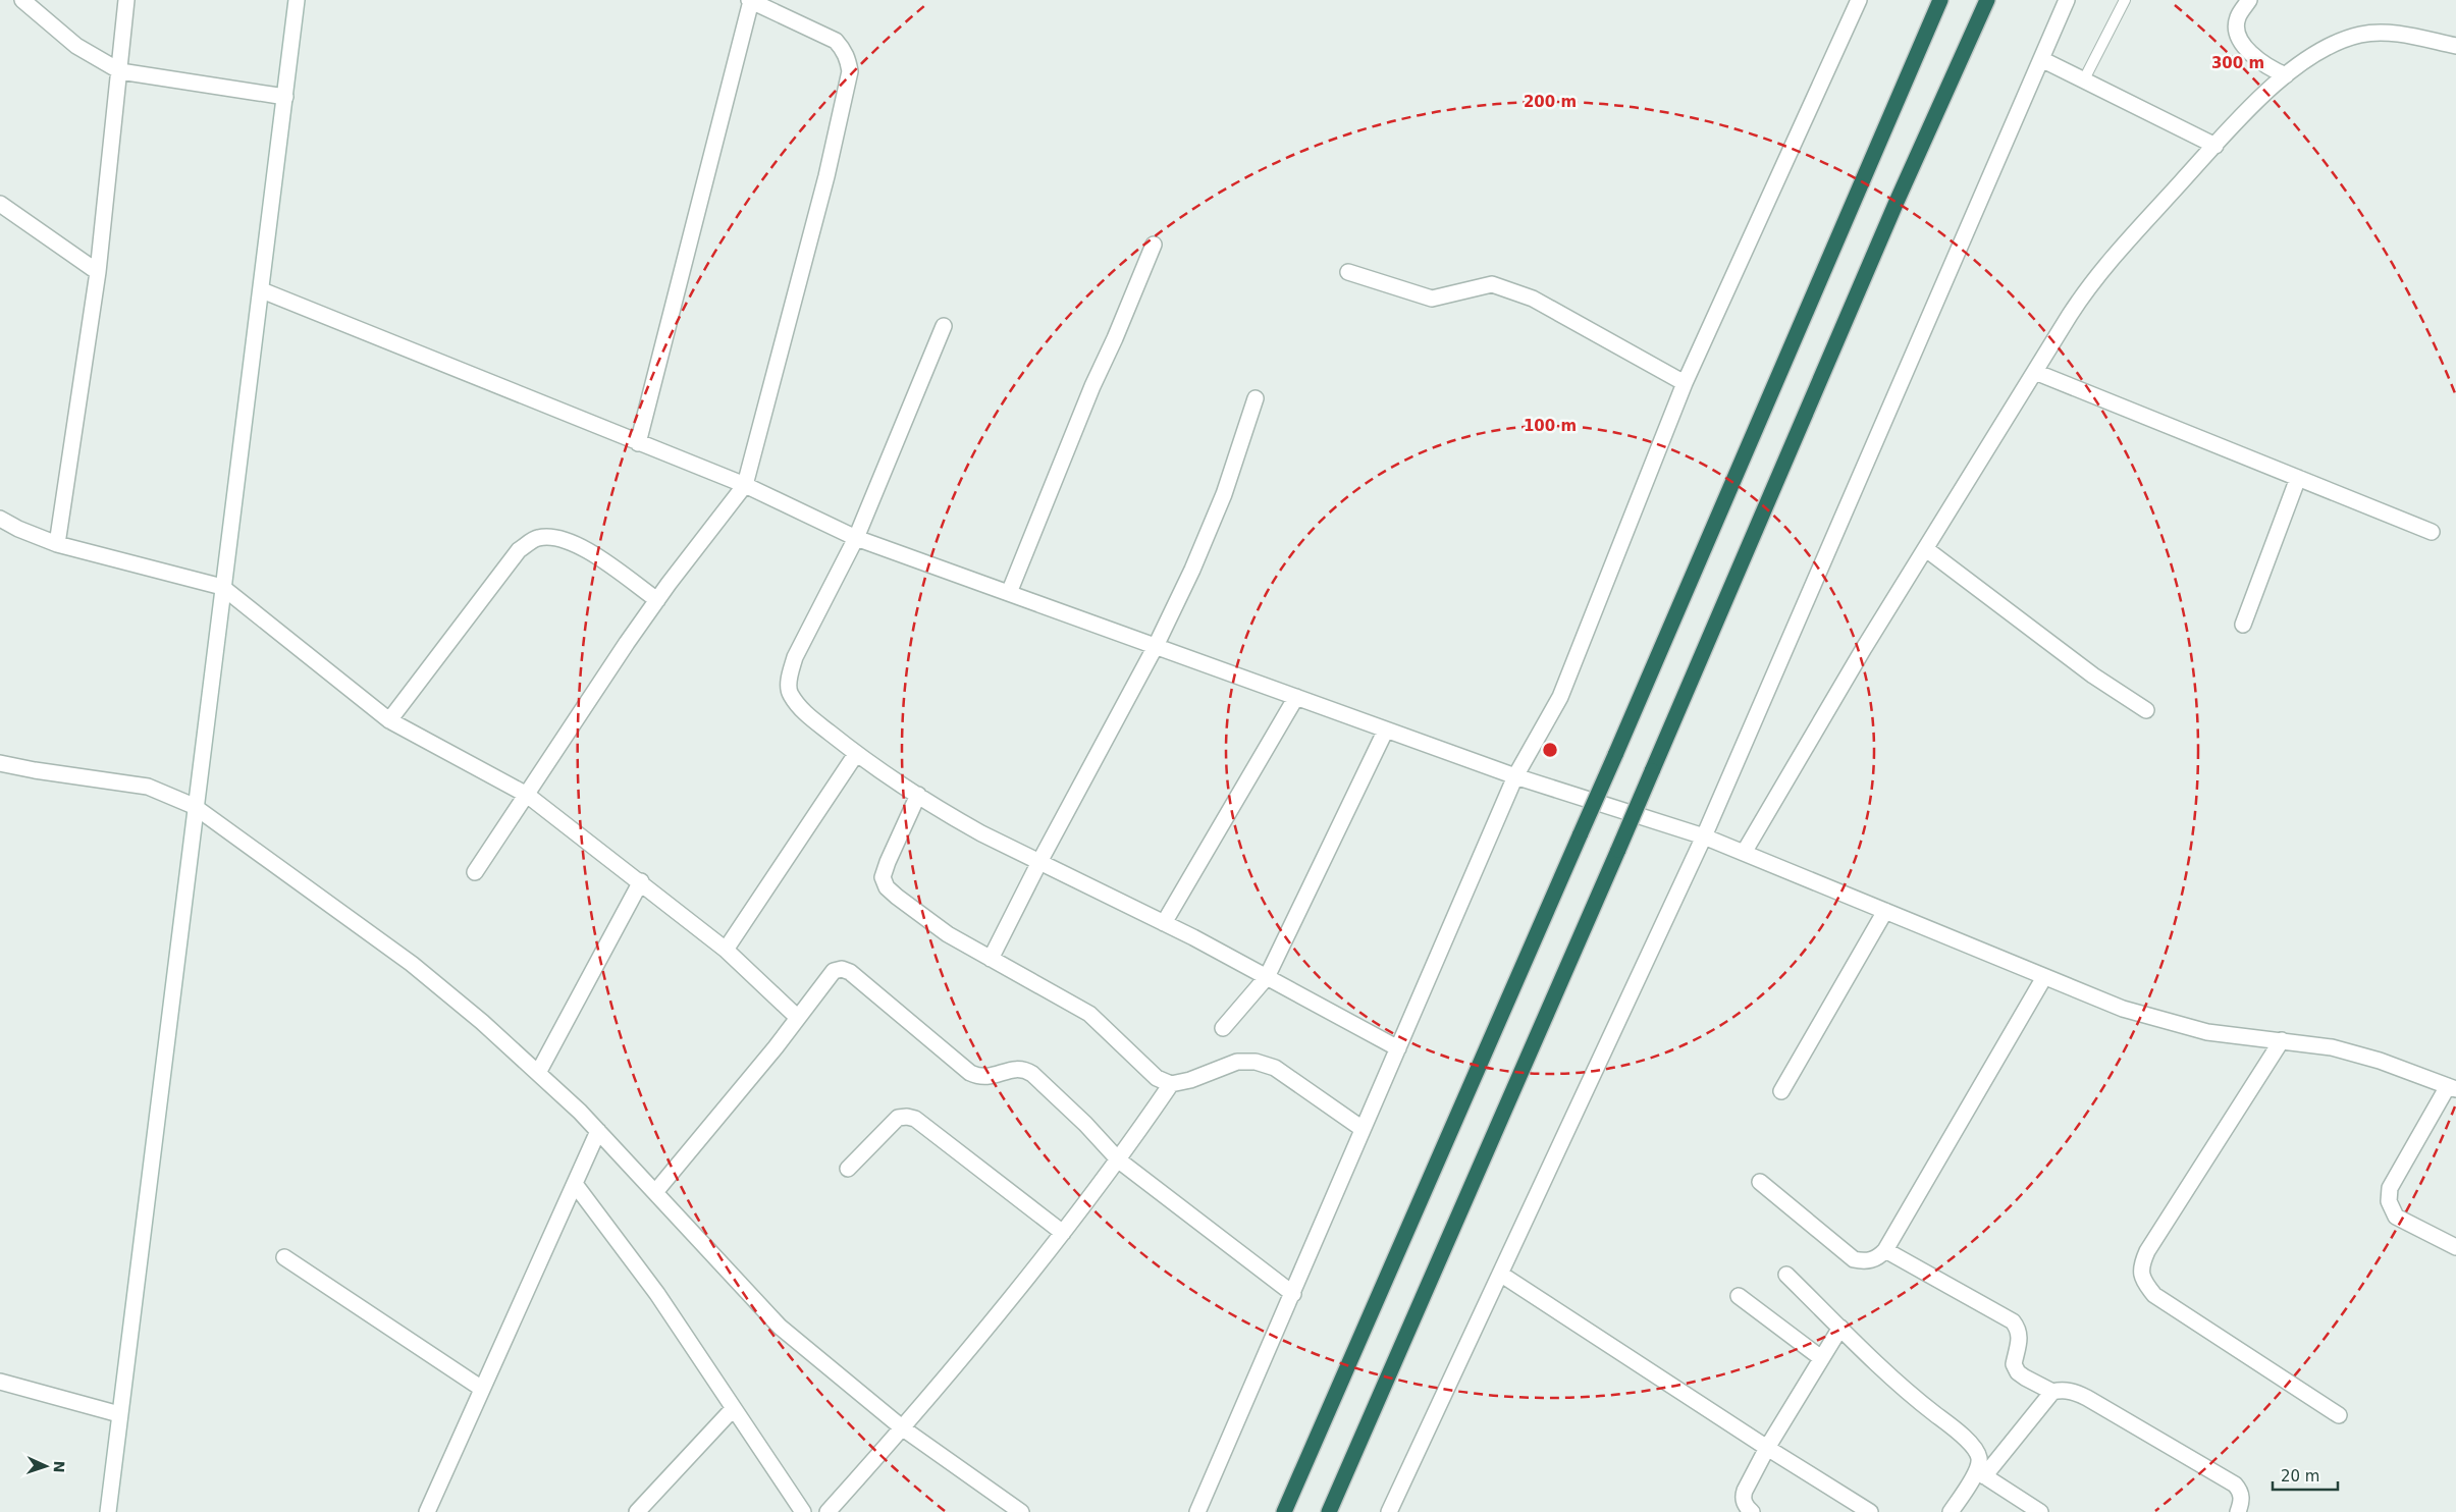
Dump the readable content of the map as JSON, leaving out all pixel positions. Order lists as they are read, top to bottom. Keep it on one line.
{"scale_bar":"20 m","north":"right","rings":["300 m","200 m","100 m"]}
